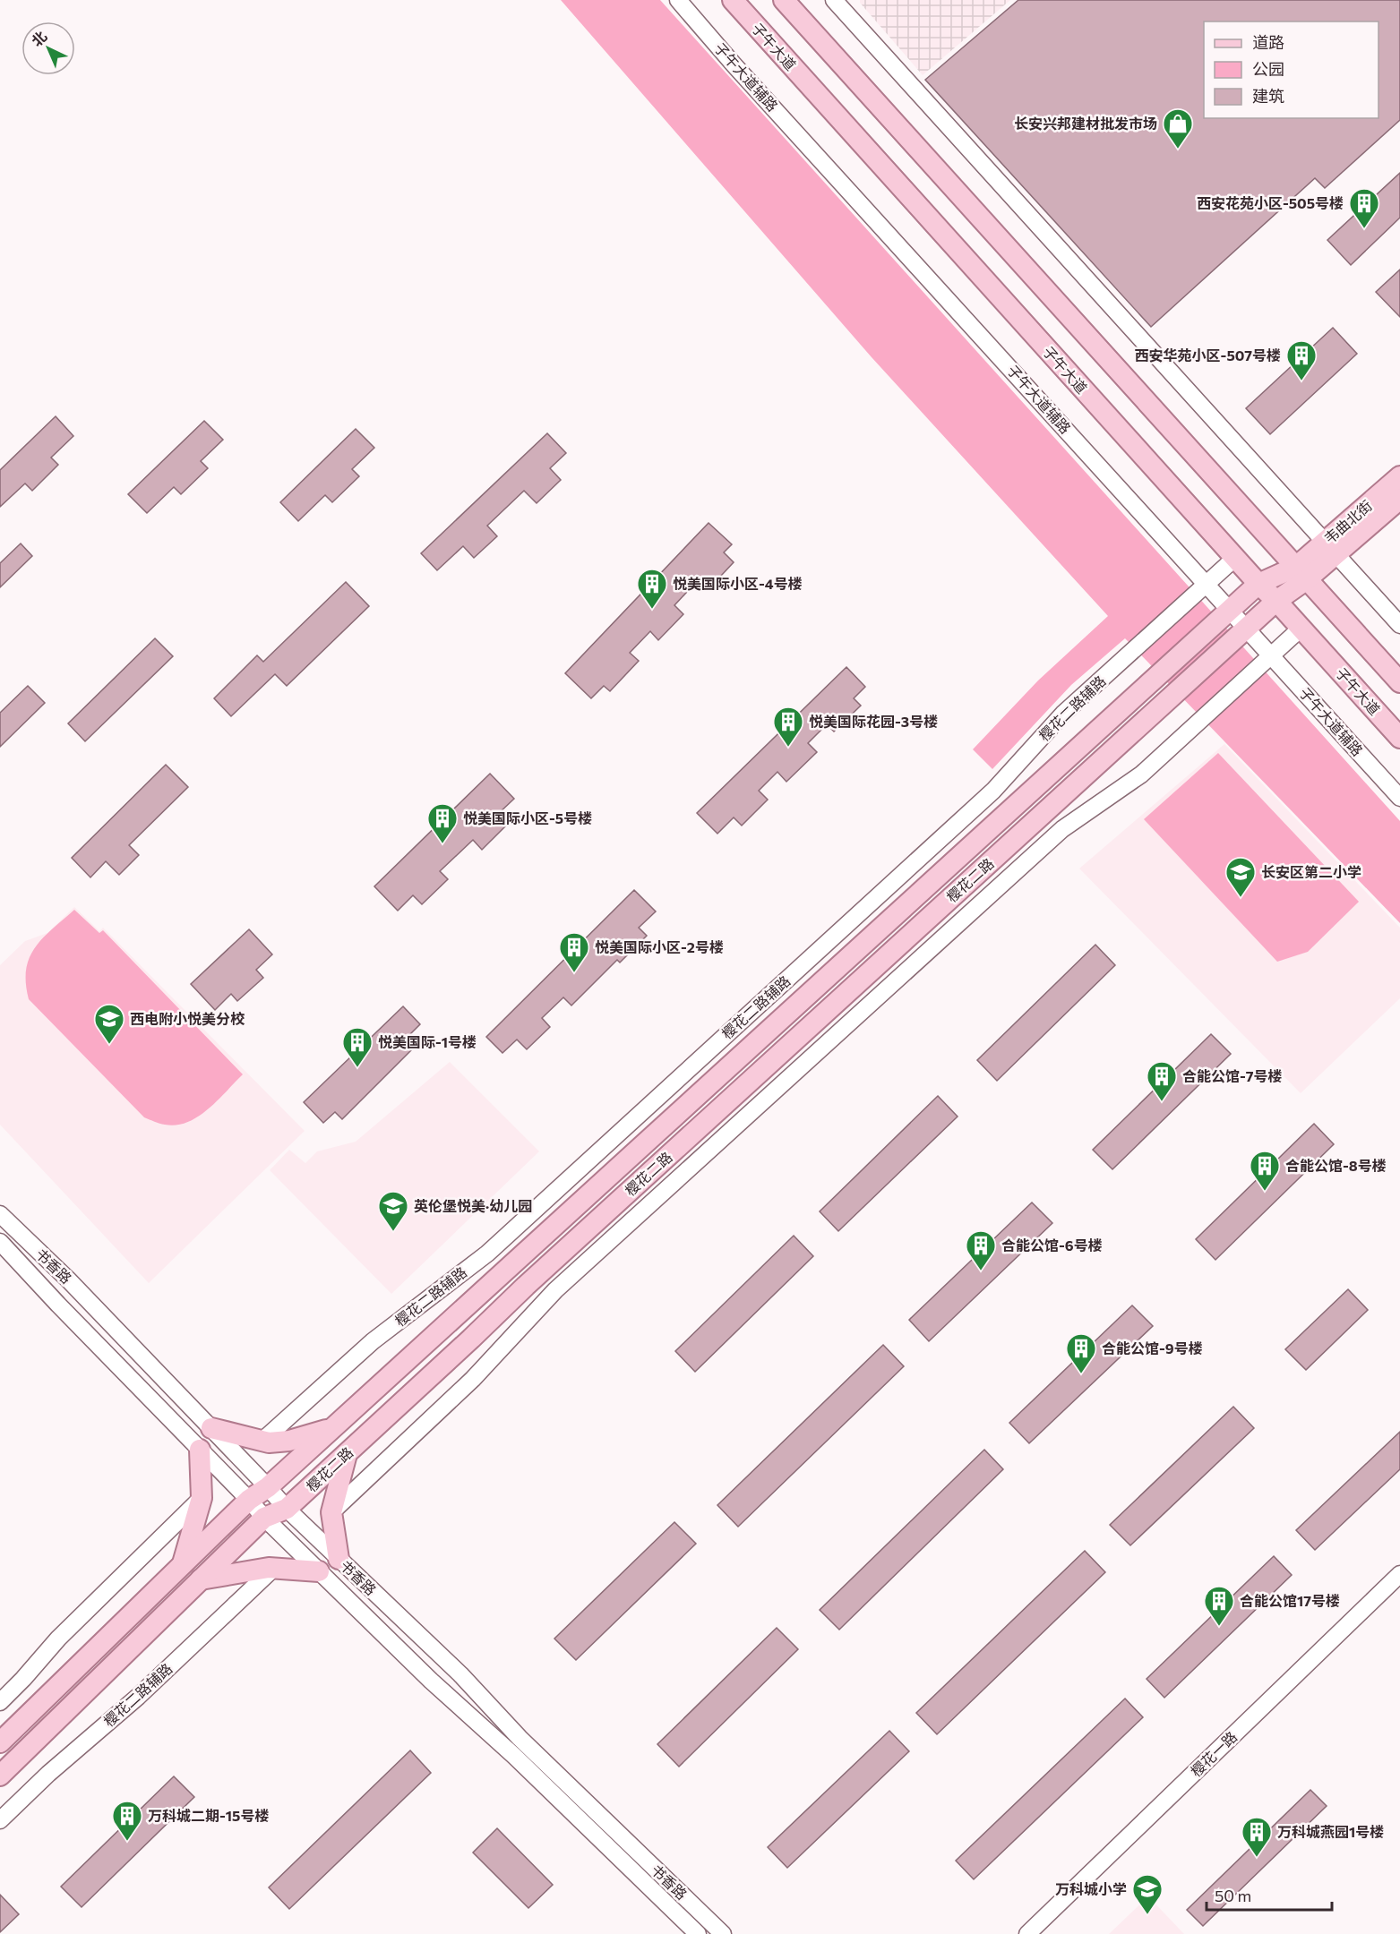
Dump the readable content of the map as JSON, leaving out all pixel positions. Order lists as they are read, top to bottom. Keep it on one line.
{"streets":{"main road":["子午大道","韦曲北街","樱花二路"],"street":["子午大道辅路","樱花二路辅路","书香路","樱花一路"]},"crossings":[["子午大道","樱花二路辅路"],["子午大道","樱花二路"],["子午大道辅路","樱花二路辅路"],["子午大道辅路","樱花二路"],["韦曲北街","樱花二路"],["樱花二路","书香路"]],"places":{"shop":["长安兴邦建材批发市场"],"building":["西安花苑小区-505号楼","西安华苑小区-507号楼","悦美国际小区-4号楼","悦美国际花园-3号楼","悦美国际小区-5号楼","悦美国际小区-2号楼","悦美国际-1号楼","合能公馆-7号楼","合能公馆-8号楼","合能公馆-6号楼","合能公馆-9号楼","合能公馆17号楼","万科城二期-15号楼","万科城燕园1号楼"],"school or university":["长安区第二小学","西电附小悦美分校","英伦堡悦美·幼儿园","万科城小学"]},"legend":["道路","公园","建筑"],"scale_bar":"50 m","north":"top left"}
